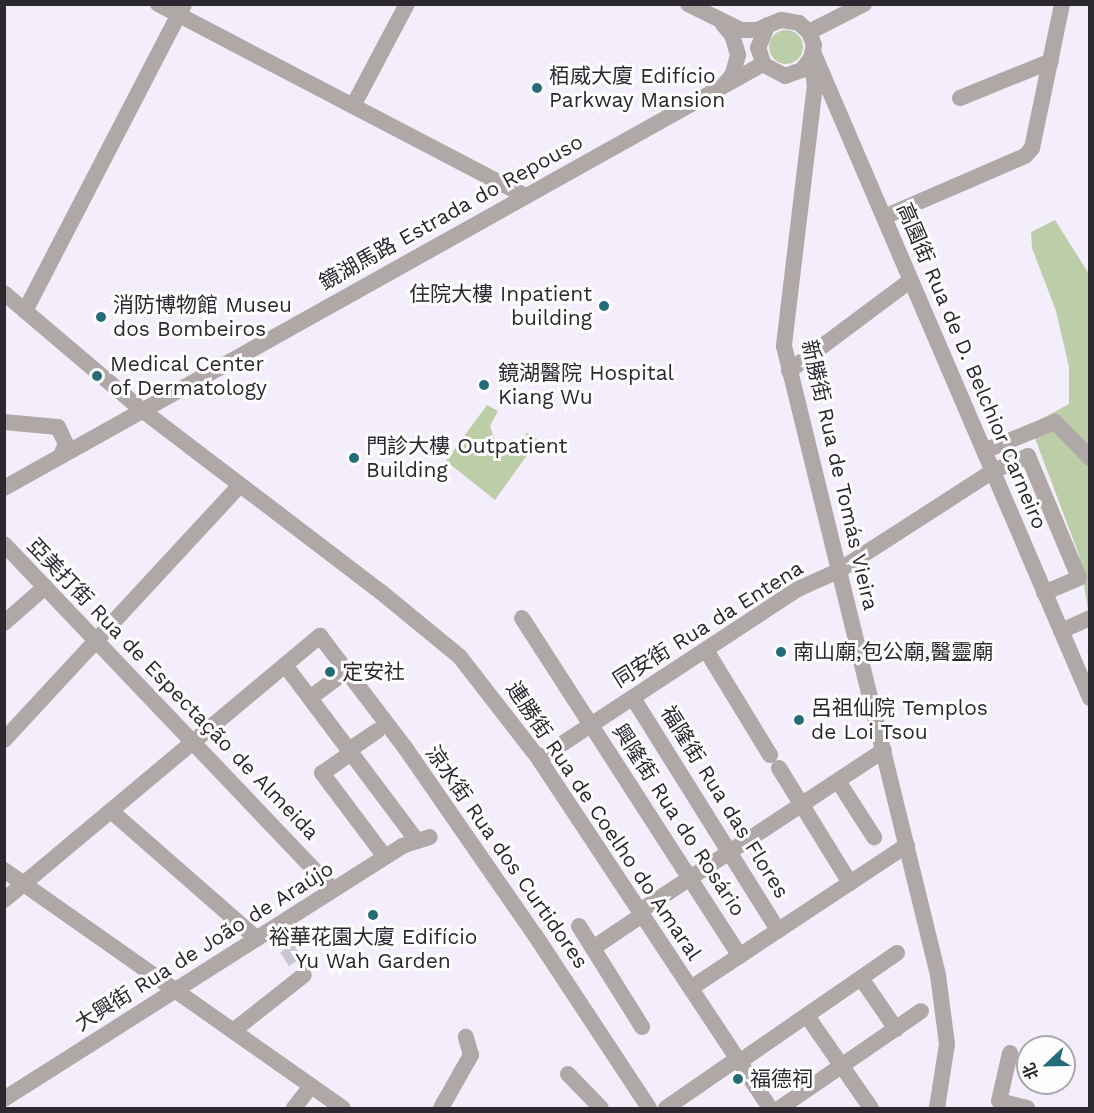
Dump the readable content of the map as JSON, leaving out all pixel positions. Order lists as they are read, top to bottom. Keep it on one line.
{"streets":{"street":["鏡湖馬路 Estrada do Repouso","高園街 Rua de D. Belchior Carneiro","新勝街 Rua de Tomás Vieira","同安街 Rua da Entena","亞美打街 Rua de Espectação de Almeida","福隆街 Rua das Flores","興隆街 Rua do Rosário","連勝街 Rua de Coelho do Amaral","涼水街 Rua dos Curtidores","大興街 Rua de João de Araújo"]},"crossings":[["鏡湖馬路 Estrada do Repouso","高園街 Rua de D. Belchior Carneiro"],["鏡湖馬路 Estrada do Repouso","新勝街 Rua de Tomás Vieira"],["鏡湖馬路 Estrada do Repouso","連勝街 Rua de Coelho do Amaral"],["高園街 Rua de D. Belchior Carneiro","新勝街 Rua de Tomás Vieira"],["高園街 Rua de D. Belchior Carneiro","同安街 Rua da Entena"],["新勝街 Rua de Tomás Vieira","同安街 Rua da Entena"],["同安街 Rua da Entena","福隆街 Rua das Flores"],["同安街 Rua da Entena","興隆街 Rua do Rosário"],["同安街 Rua da Entena","連勝街 Rua de Coelho do Amaral"],["亞美打街 Rua de Espectação de Almeida","大興街 Rua de João de Araújo"]],"places":["栢威大廈 Edifício Parkway Mansion","住院大樓 Inpatient building","消防博物館 Museu dos Bombeiros","Medical Center of Dermatology","鏡湖醫院 Hospital Kiang Wu","門診大樓 Outpatient Building","南山廟,包公廟,醫靈廟","定安社","呂祖仙院 Templos de Loi Tsou","裕華花園大廈 Edifício Yu Wah Garden","福德祠"],"north":"left"}
